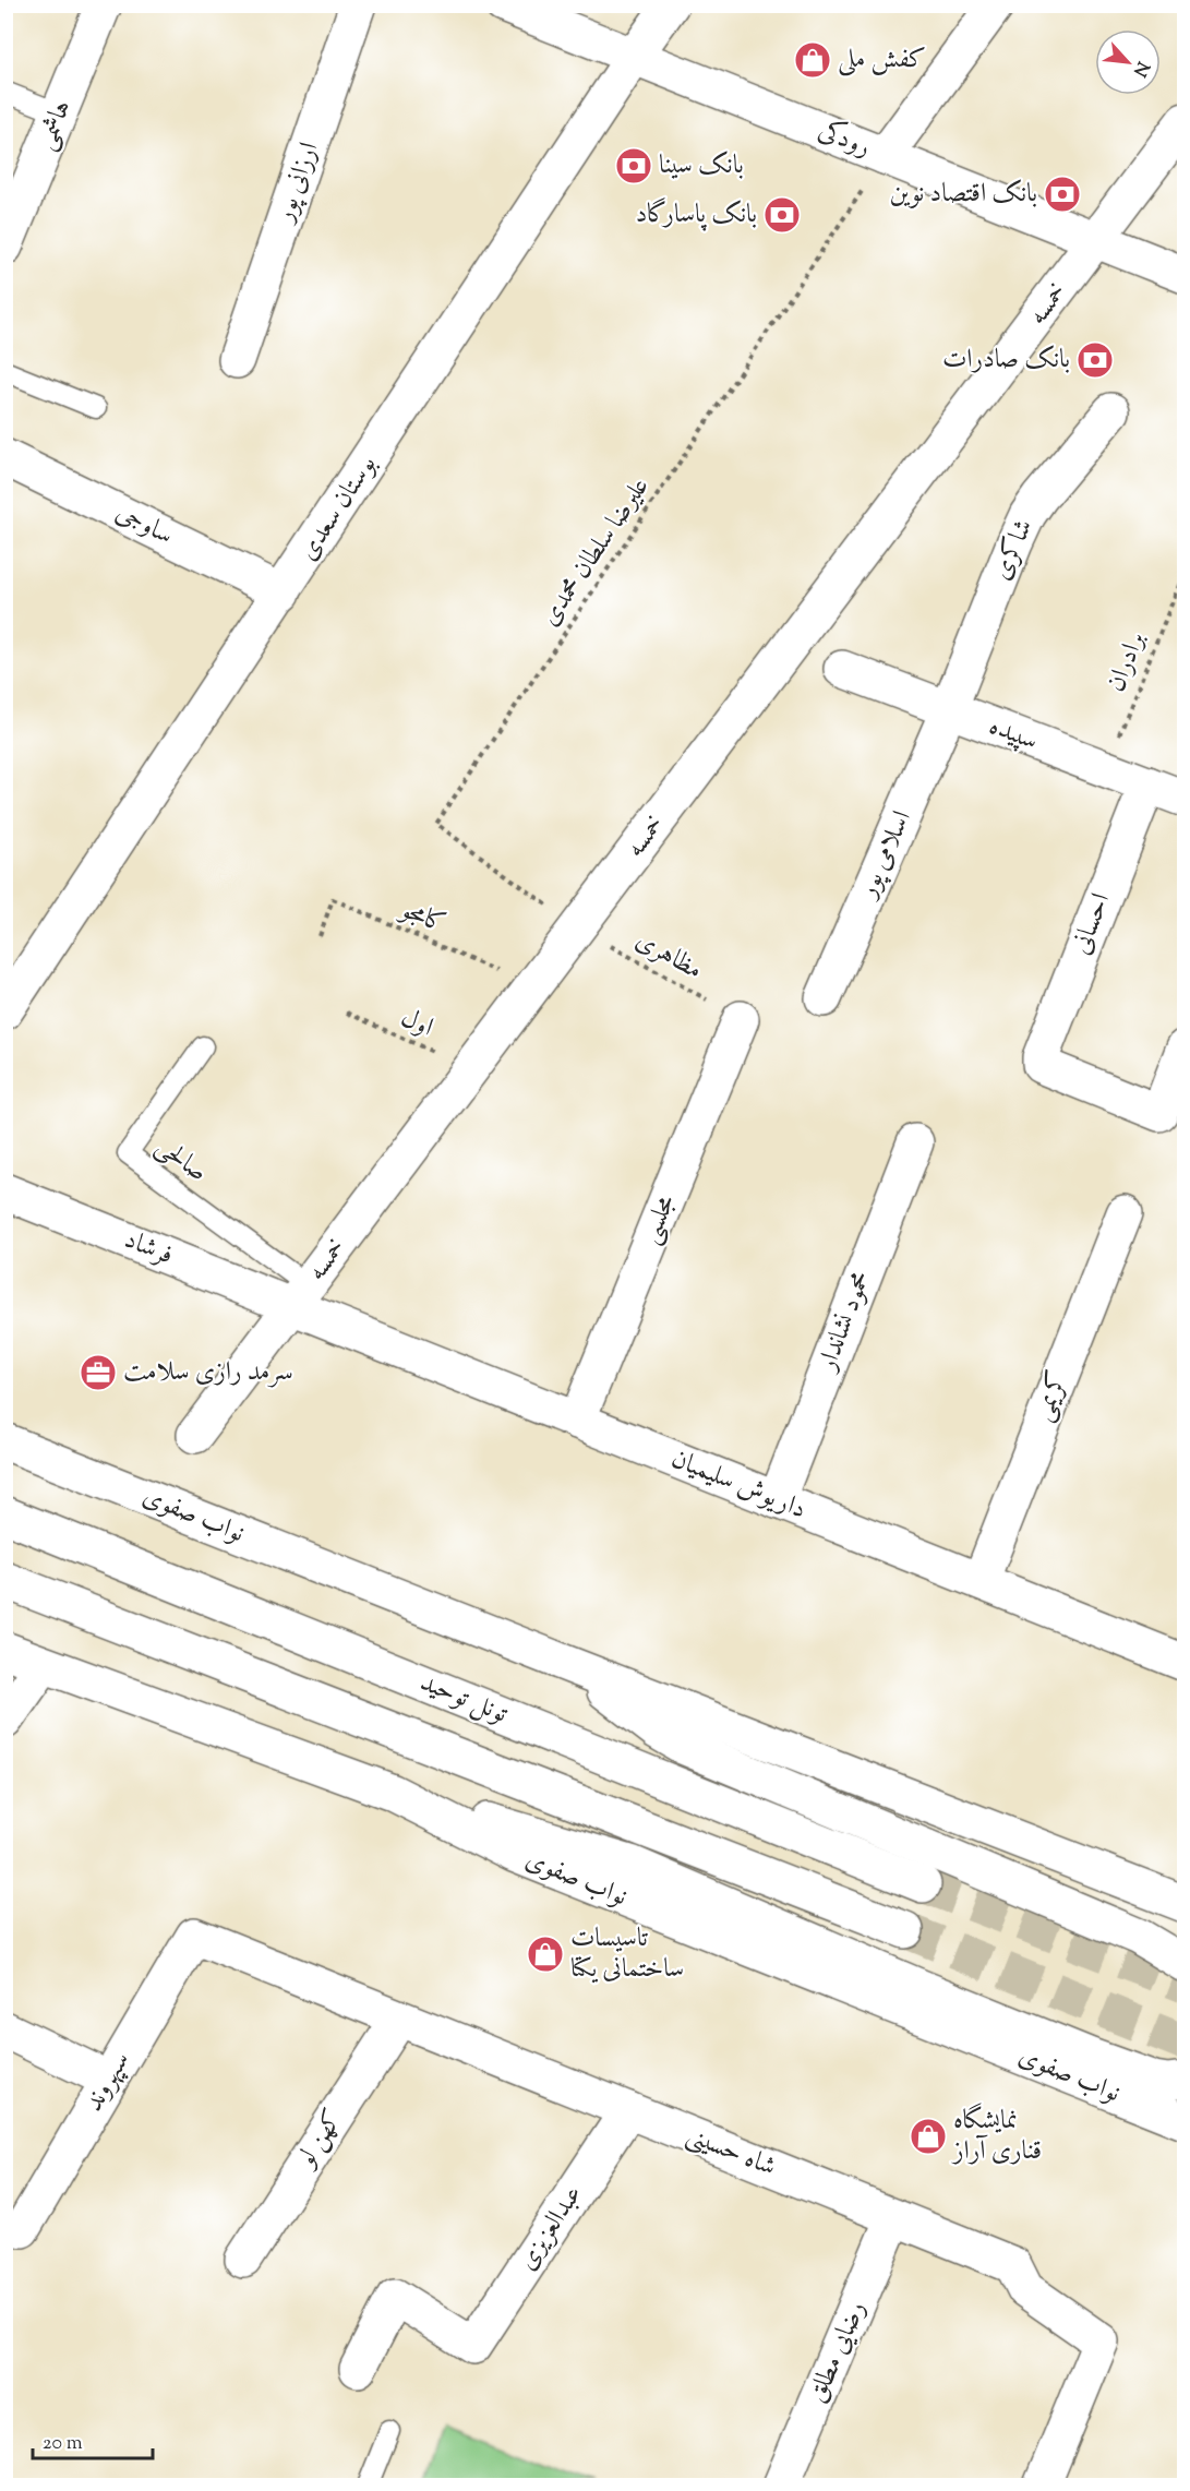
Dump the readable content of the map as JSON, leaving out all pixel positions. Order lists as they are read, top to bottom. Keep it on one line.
{"streets":{"main road":["هاشمی","رودکی","ارزانی پور","خمسه","بوستان سعدی","ساوجی","شاکری","سپیده","اسلامی پور","احسانی","مجلسی","فرشاد","محمود نشاندار","کریمی","داریوش سلیمیان","نواب صفوی","تونل توحید","سپهروند","کهن لو","شاه حسینی","عبدالعزیزی","رضایی مطلق"],"lane":["صالحی"],"path":["علیرضا سلطان محمدی","برادران","کامجو","مظاهری","اول"]},"crossings":[["رودکی","خمسه"],["رودکی","بوستان سعدی"],["رودکی","علیرضا سلطان محمدی"],["خمسه","علیرضا سلطان محمدی"],["خمسه","کامجو"],["خمسه","مظاهری"],["خمسه","اول"],["خمسه","صالحی"],["خمسه","فرشاد"],["خمسه","داریوش سلیمیان"],["بوستان سعدی","ساوجی"],["شاکری","سپیده"],["شاکری","اسلامی پور"],["علیرضا سلطان محمدی","مظاهری"],["برادران","سپیده"],["سپیده","اسلامی پور"],["سپیده","احسانی"],["مظاهری","مجلسی"],["صالحی","فرشاد"],["صالحی","داریوش سلیمیان"],["مجلسی","داریوش سلیمیان"],["فرشاد","داریوش سلیمیان"],["محمود نشاندار","داریوش سلیمیان"],["کریمی","داریوش سلیمیان"],["سپهروند","شاه حسینی"],["کهن لو","شاه حسینی"],["شاه حسینی","عبدالعزیزی"],["شاه حسینی","رضایی مطلق"]],"places":{"shop":["کفش ملی","تاسیسات ساختمانی یکتا","نمایشگاه قناری آراز"],"bank":["بانک سینا","بانک اقتصاد نوین","بانک پاسارگاد","بانک صادرات"],"office":["سرمد رازی سلامت"]},"scale_bar":"20 m","north":"bottom right"}
